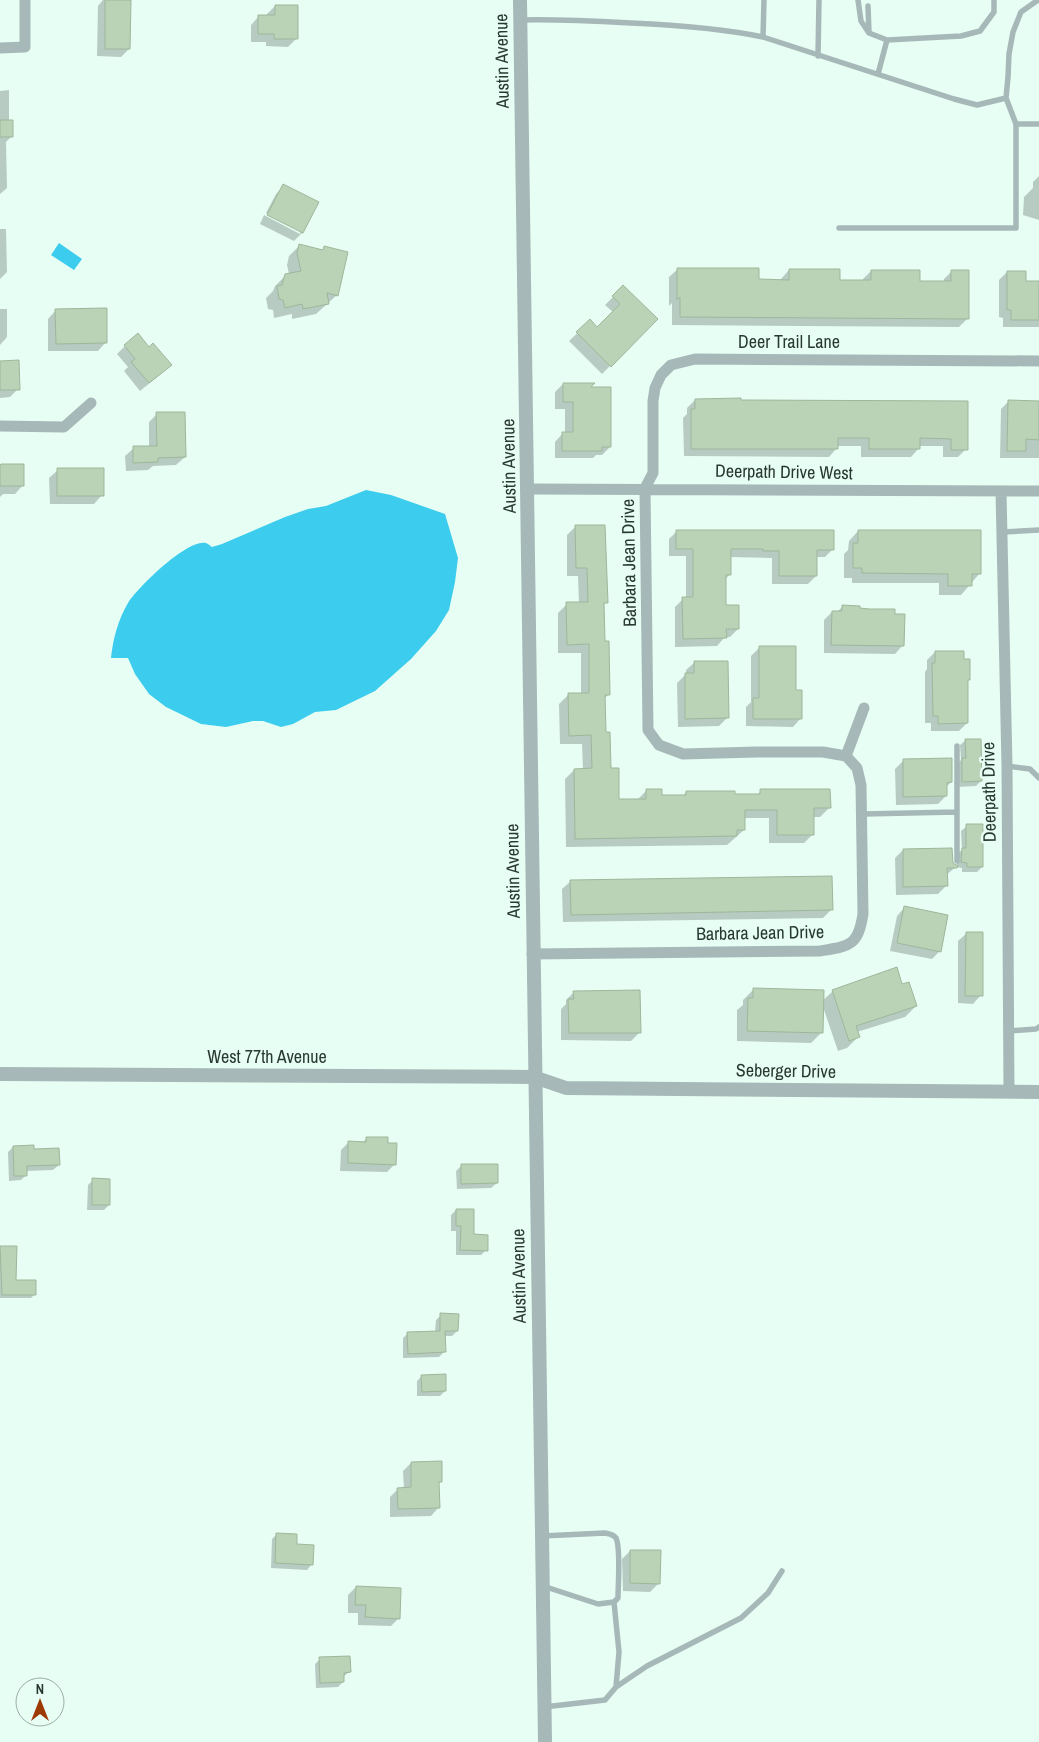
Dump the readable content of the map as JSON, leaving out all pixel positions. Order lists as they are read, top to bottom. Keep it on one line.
{"streets":{"street":["Austin Avenue","Deer Trail Lane","Deerpath Drive West","Barbara Jean Drive","Deerpath Drive","West 77th Avenue","Seberger Drive"]},"crossings":[["Austin Avenue","Deerpath Drive West"],["Austin Avenue","Barbara Jean Drive"],["Austin Avenue","West 77th Avenue"],["Austin Avenue","Seberger Drive"],["Deer Trail Lane","Deerpath Drive West"],["Deer Trail Lane","Barbara Jean Drive"],["Deerpath Drive West","Barbara Jean Drive"],["Deerpath Drive West","Deerpath Drive"],["Deerpath Drive","Seberger Drive"],["West 77th Avenue","Seberger Drive"]],"north":"top"}
